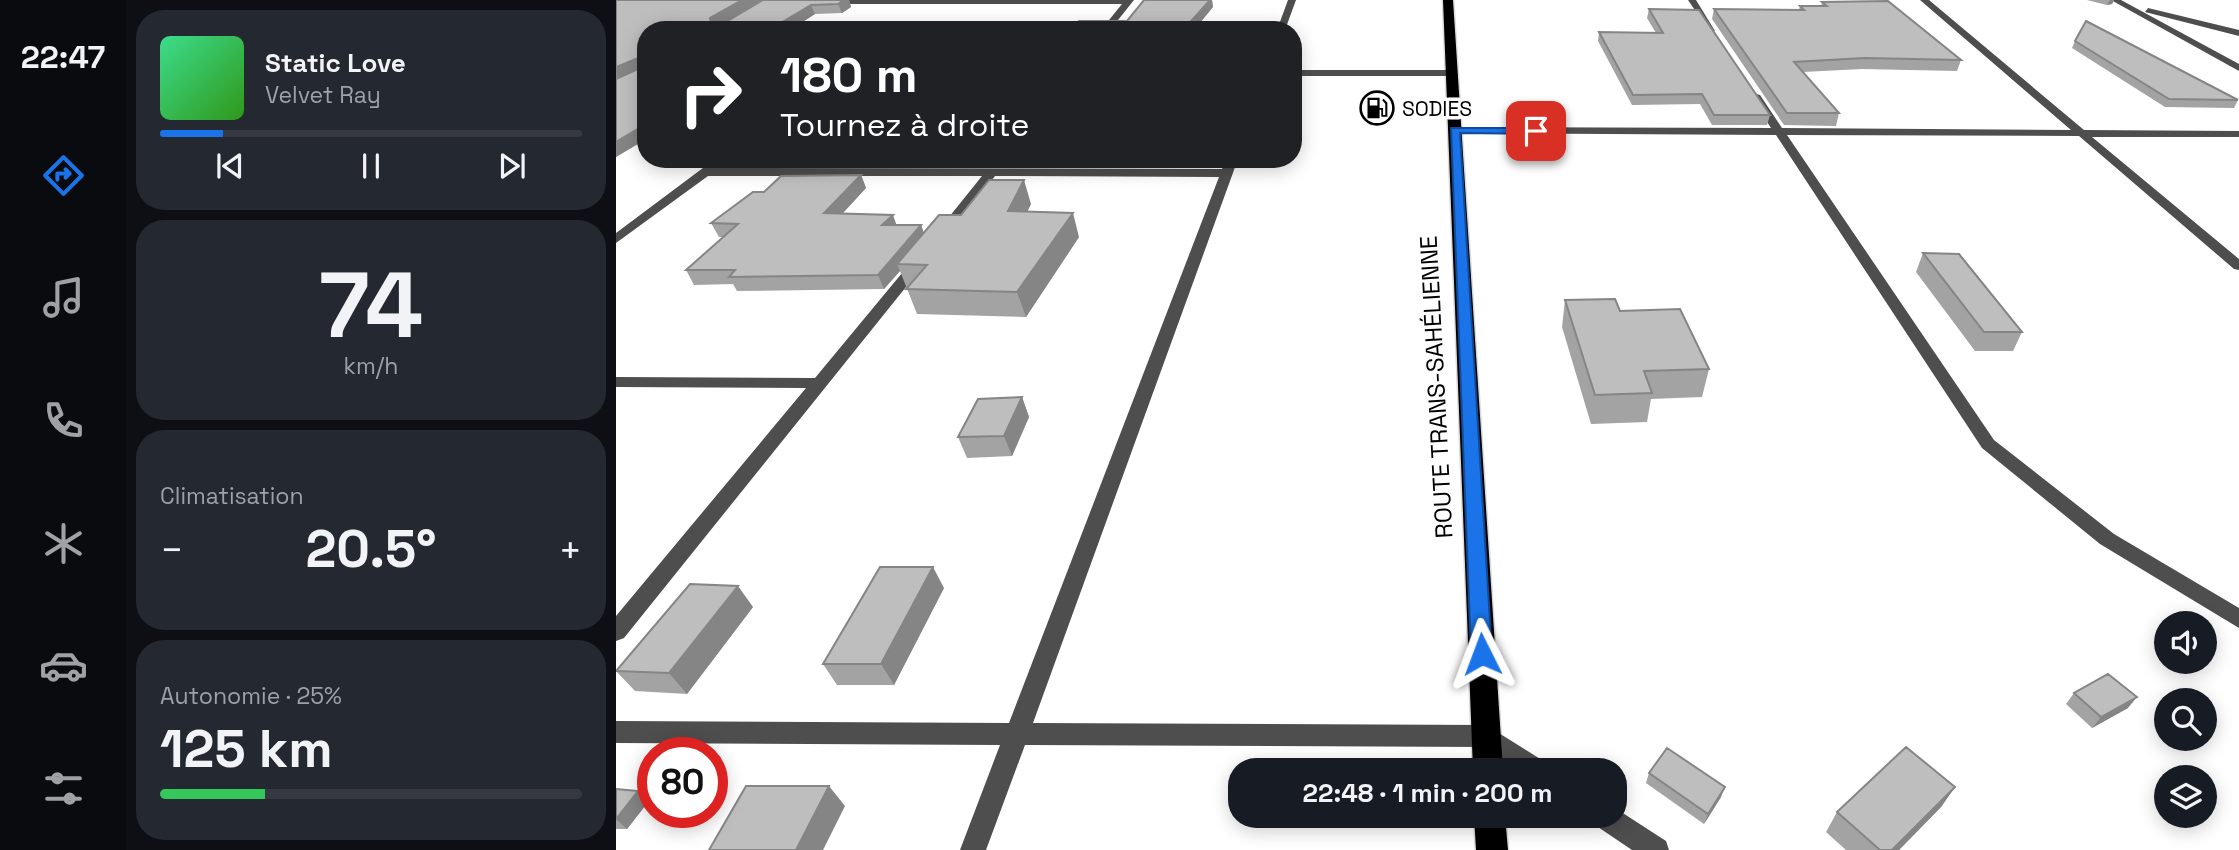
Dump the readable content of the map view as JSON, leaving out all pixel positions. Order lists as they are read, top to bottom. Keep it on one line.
{"streets":{"highway":["ROUTE TRANS-SAHÉLIENNE"]},"places":{"fuel station":["SODIES"]},"page":{"tabs":"22:47","turn":["180 m","Tournez à droite"],"song":["Static Love","Velvet Ray"],"tile":[["74","km/h"],"Climatisation",["Autonomie · 25%","125 km"]],"heat":["−","20.5°","+"],"limit":"80","trip":"22:48 · 1 min · 200 m"}}
